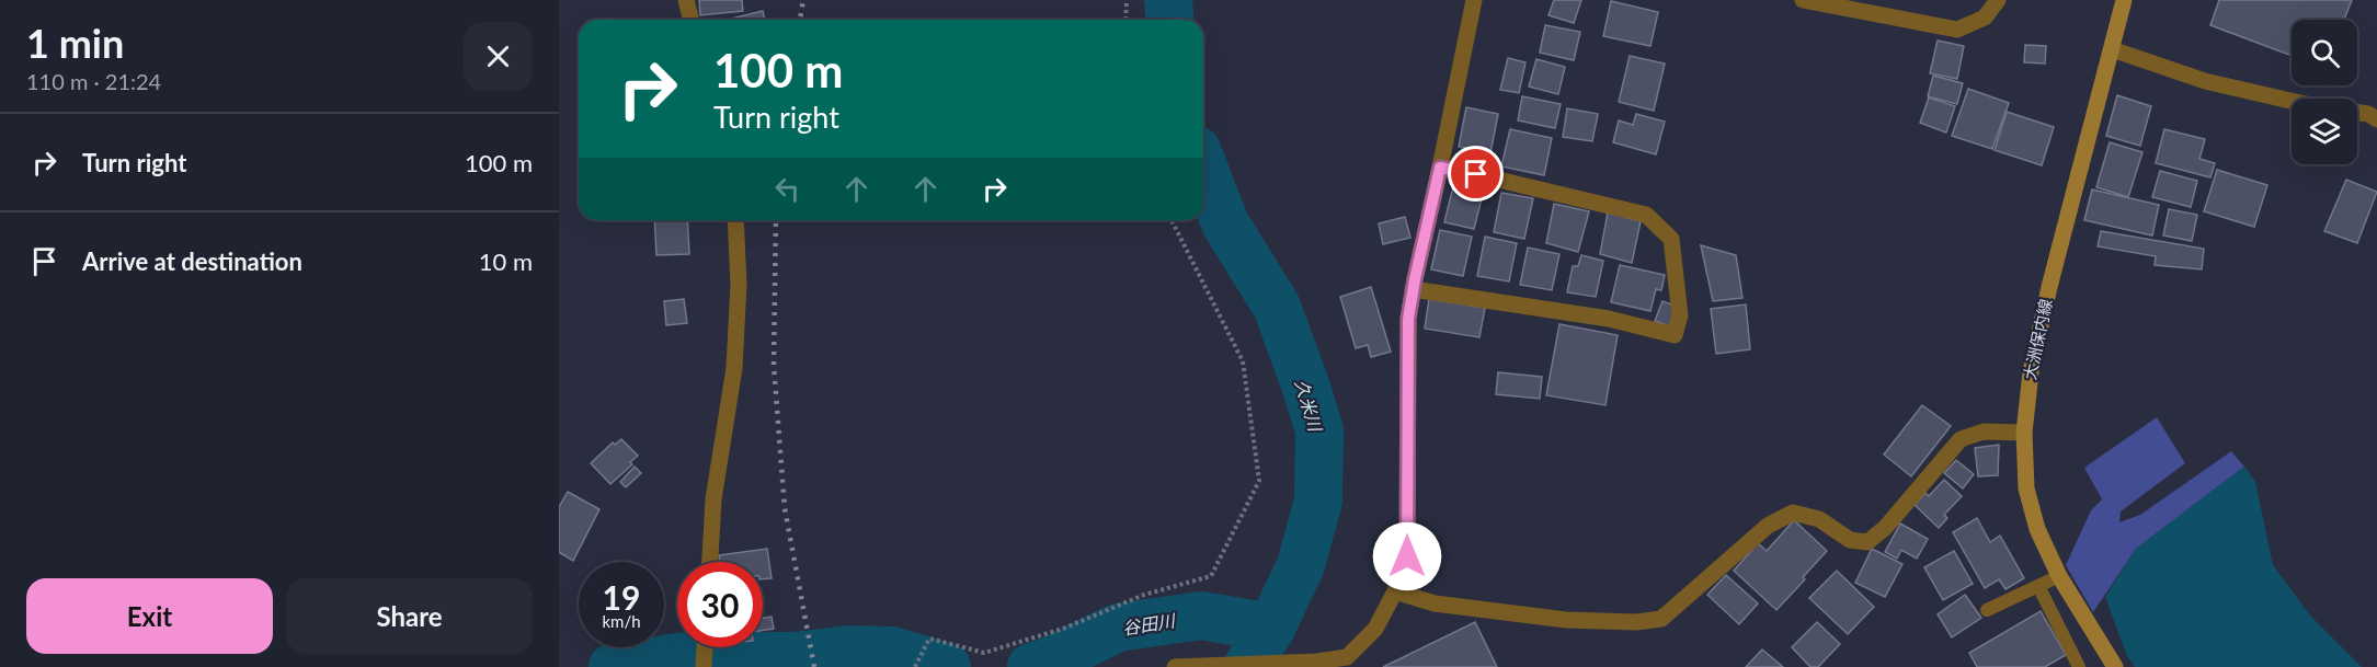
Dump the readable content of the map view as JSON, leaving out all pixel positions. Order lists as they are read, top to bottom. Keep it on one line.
{"streets":{"main road":["大洲保内線"]},"water":["久米川","谷田川"],"page":{"heading":["1 min","110 m · 21:24"],"turn":["100 m","Turn right"],"list":[{"name":"Turn right","value":"100 m"},{"name":"Arrive at destination","value":"10 m"}],"speed":"19 km/h","limit":"30","buttons":["Exit","Share"]}}
